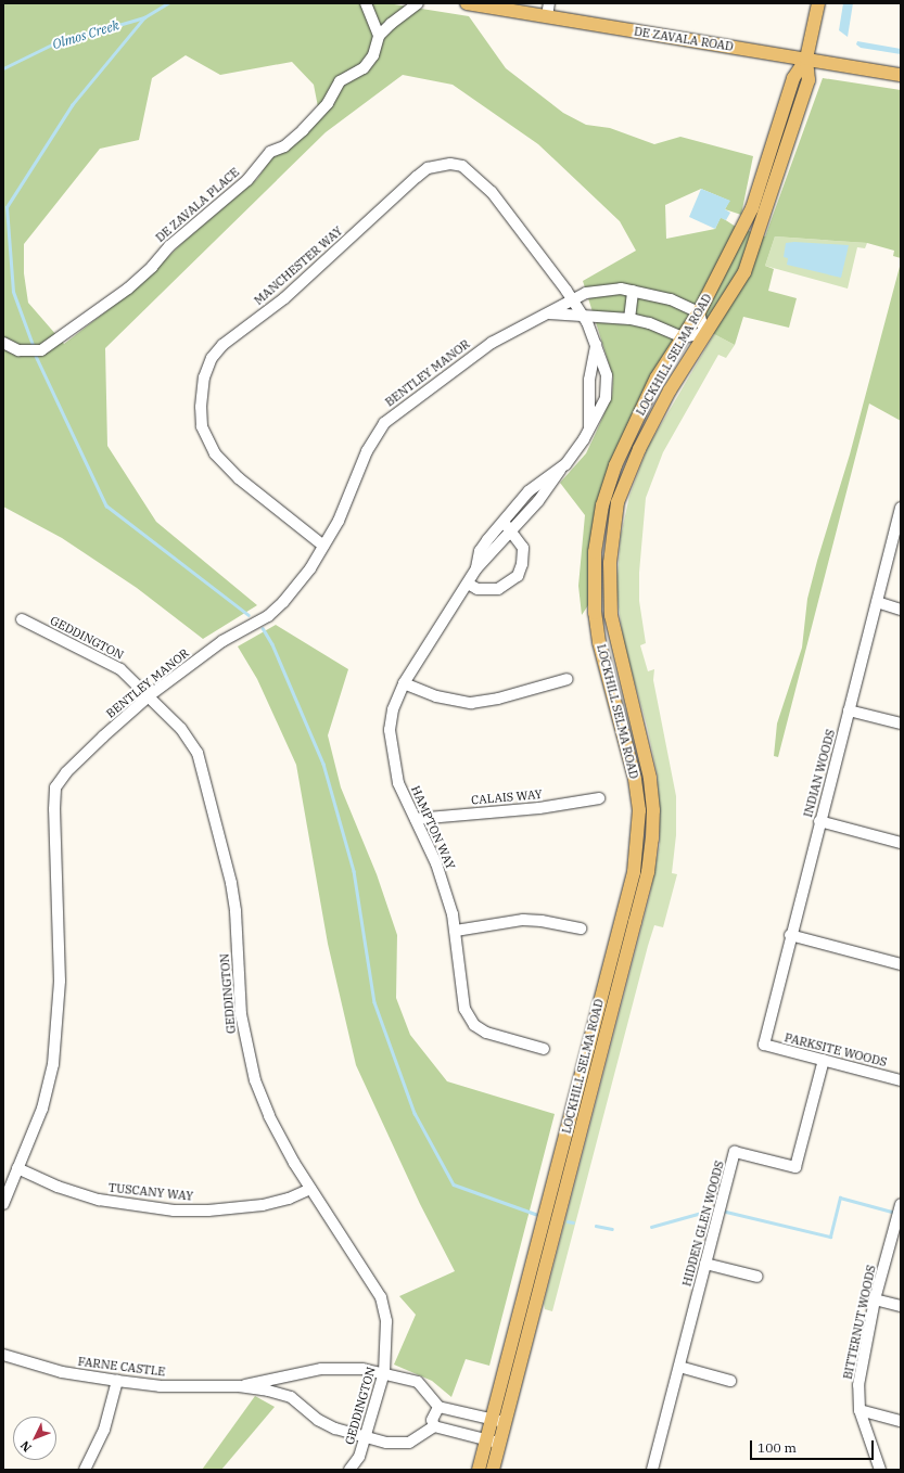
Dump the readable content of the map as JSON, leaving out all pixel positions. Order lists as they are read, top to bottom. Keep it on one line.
{"streets":{"main road":["DE ZAVALA ROAD","LOCKHILL SELMA ROAD"],"street":["DE ZAVALA PLACE","MANCHESTER WAY","BENTLEY MANOR","GEDDINGTON","INDIAN WOODS","CALAIS WAY","HAMPTON WAY","PARKSITE WOODS","TUSCANY WAY","HIDDEN GLEN WOODS","BITTERNUT WOODS","FARNE CASTLE"]},"crossings":[["DE ZAVALA ROAD","LOCKHILL SELMA ROAD"],["MANCHESTER WAY","BENTLEY MANOR"],["MANCHESTER WAY","HAMPTON WAY"],["LOCKHILL SELMA ROAD","BENTLEY MANOR"],["BENTLEY MANOR","GEDDINGTON"],["BENTLEY MANOR","HAMPTON WAY"],["BENTLEY MANOR","TUSCANY WAY"],["GEDDINGTON","TUSCANY WAY"],["GEDDINGTON","FARNE CASTLE"],["INDIAN WOODS","PARKSITE WOODS"],["CALAIS WAY","HAMPTON WAY"],["PARKSITE WOODS","HIDDEN GLEN WOODS"]],"water":["Olmos Creek"],"scale_bar":"100 m","north":"bottom left"}
